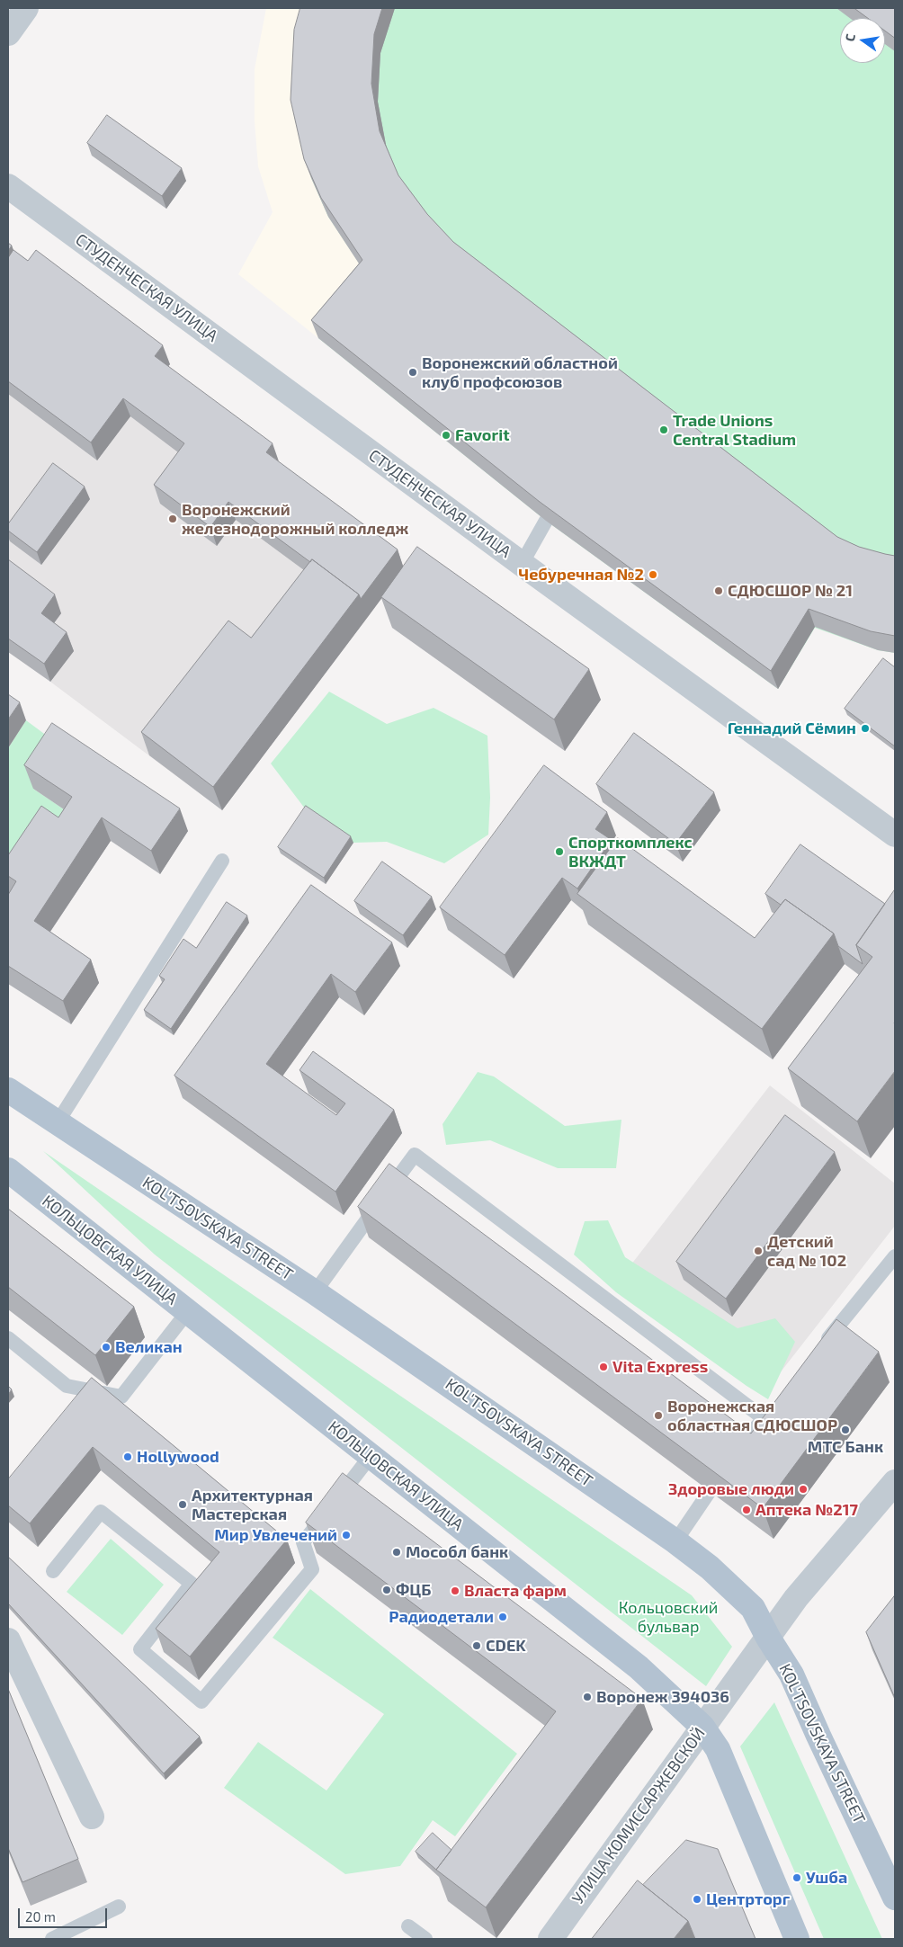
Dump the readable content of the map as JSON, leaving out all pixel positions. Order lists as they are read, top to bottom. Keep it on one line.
{"streets":{"main road":["KOL'TSOVSKAYA STREET","КОЛЬЦОВСКАЯ УЛИЦА"],"street":["СТУДЕНЧЕСКАЯ УЛИЦА","УЛИЦА КОМИССАРЖЕВСКОЙ"]},"crossings":[["KOL'TSOVSKAYA STREET","УЛИЦА КОМИССАРЖЕВСКОЙ"],["КОЛЬЦОВСКАЯ УЛИЦА","УЛИЦА КОМИССАРЖЕВСКОЙ"]],"parks":["Кольцовский бульвар"],"places":["Воронежский областной клуб профсоюзов","Trade Unions Central Stadium","Favorit","Воронежский железнодорожный колледж","Чебуречная №2","СДЮСШОР № 21","Геннадий Сёмин","Спорткомплекс ВКЖДТ","Детский сад № 102","Великан","Vita Express","Воронежская областная СДЮСШОР","МТС Банк","Hollywood","Здоровые люди","Архитектурная Мастерская","Аптека №217","Мир Увлечений","Мособл банк","ФЦБ","Власта фарм","Радиодетали","CDEK","Воронеж 394036","Ушба","Центрторг"],"scale_bar":"20 m","north":"left"}
